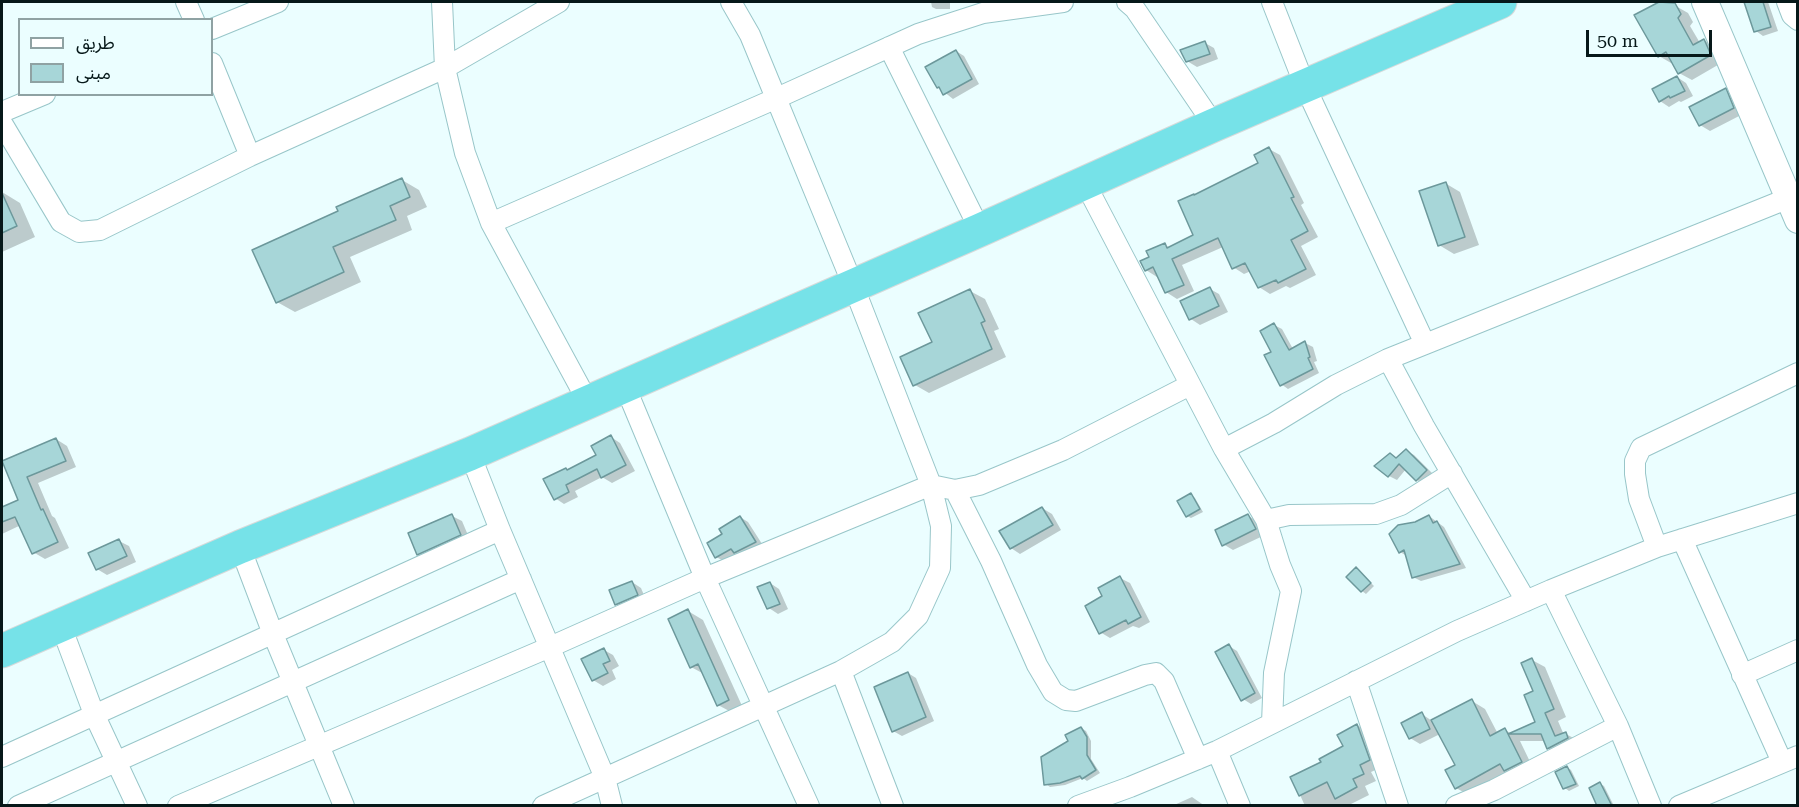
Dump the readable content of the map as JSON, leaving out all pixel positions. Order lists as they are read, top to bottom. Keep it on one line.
{"legend":["طريق","مبنى"],"scale_bar":"50 m"}
